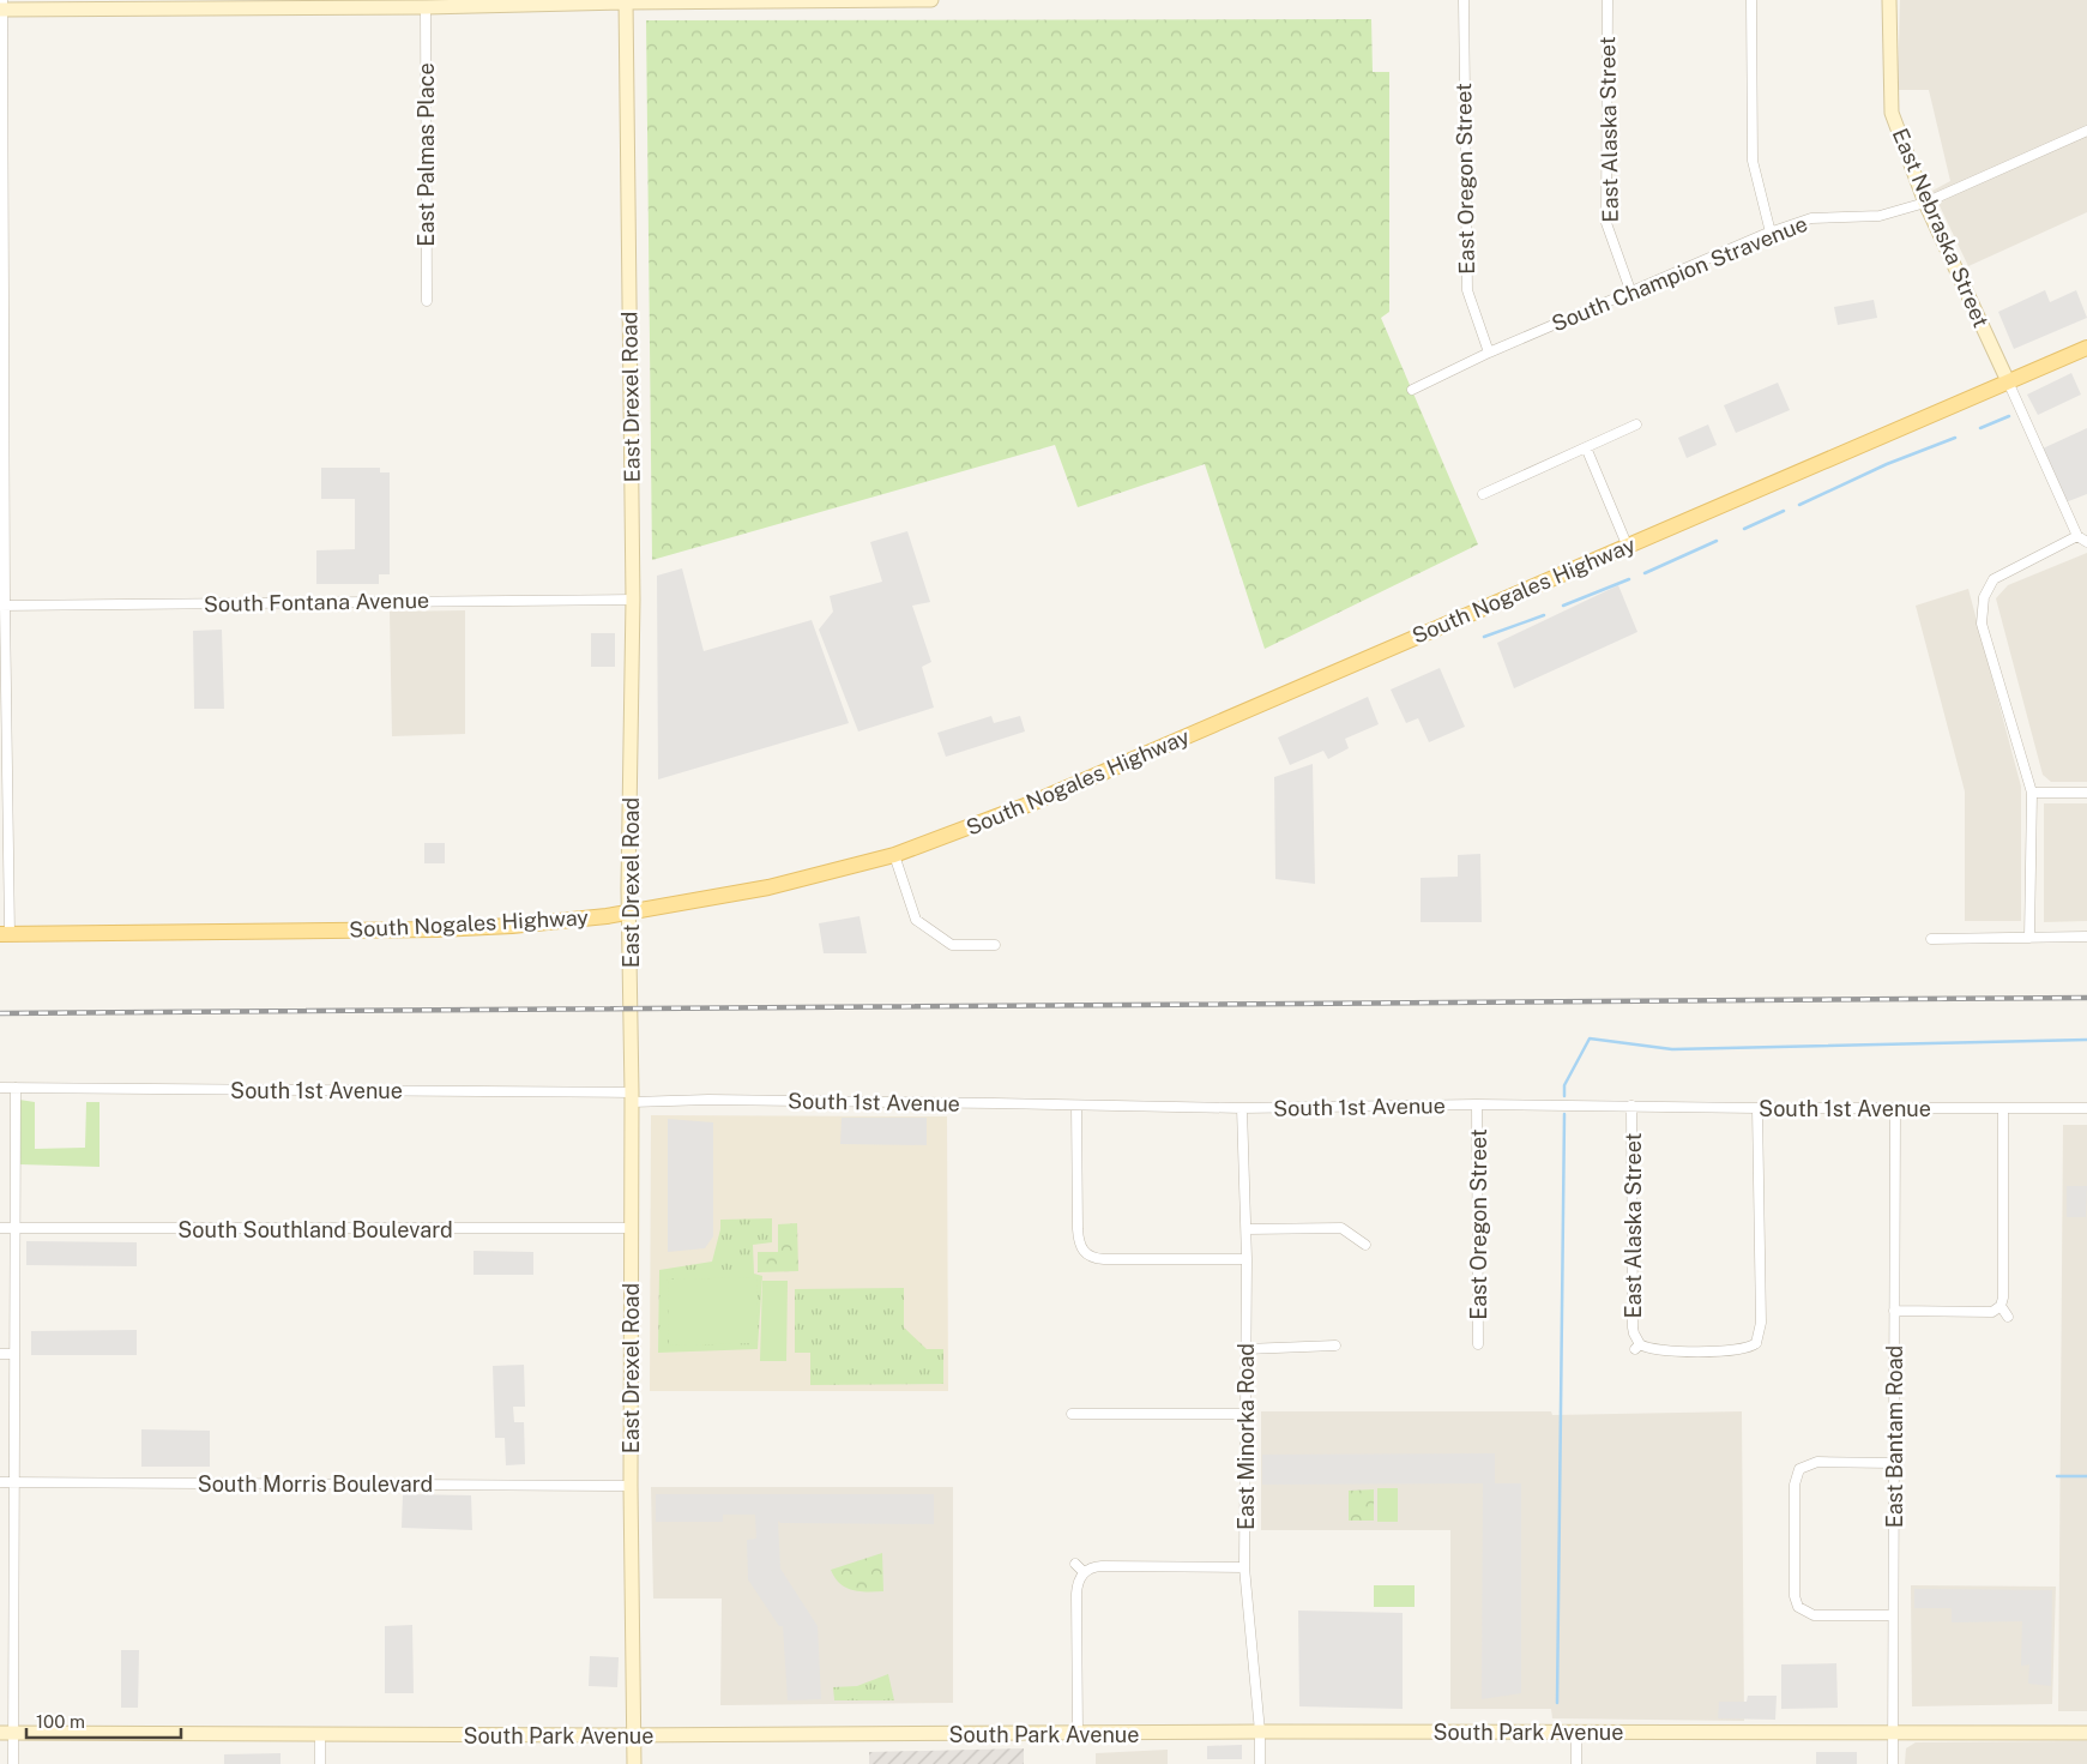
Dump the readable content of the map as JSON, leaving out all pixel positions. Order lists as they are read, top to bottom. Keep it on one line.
{"streets":{"main road":["South Nogales Highway"],"street":["East Alaska Street","East Palmas Place","East Oregon Street","East Nebraska Street","South Champion Stravenue","East Drexel Road","South Fontana Avenue","South 1st Avenue","South Southland Boulevard","East Minorka Road","East Bantam Road","South Morris Boulevard","South Park Avenue"]},"crossings":[["East Alaska Street","South Champion Stravenue"],["East Alaska Street","South 1st Avenue"],["East Oregon Street","South Champion Stravenue"],["East Oregon Street","South 1st Avenue"],["East Nebraska Street","South Champion Stravenue"],["East Nebraska Street","South Nogales Highway"],["East Drexel Road","South Nogales Highway"],["East Drexel Road","South Fontana Avenue"],["East Drexel Road","South 1st Avenue"],["East Drexel Road","South Southland Boulevard"],["East Drexel Road","South Morris Boulevard"],["East Drexel Road","South Park Avenue"],["South 1st Avenue","East Minorka Road"],["South 1st Avenue","East Bantam Road"],["East Minorka Road","South Park Avenue"],["East Bantam Road","South Park Avenue"]],"scale_bar":"100 m"}
